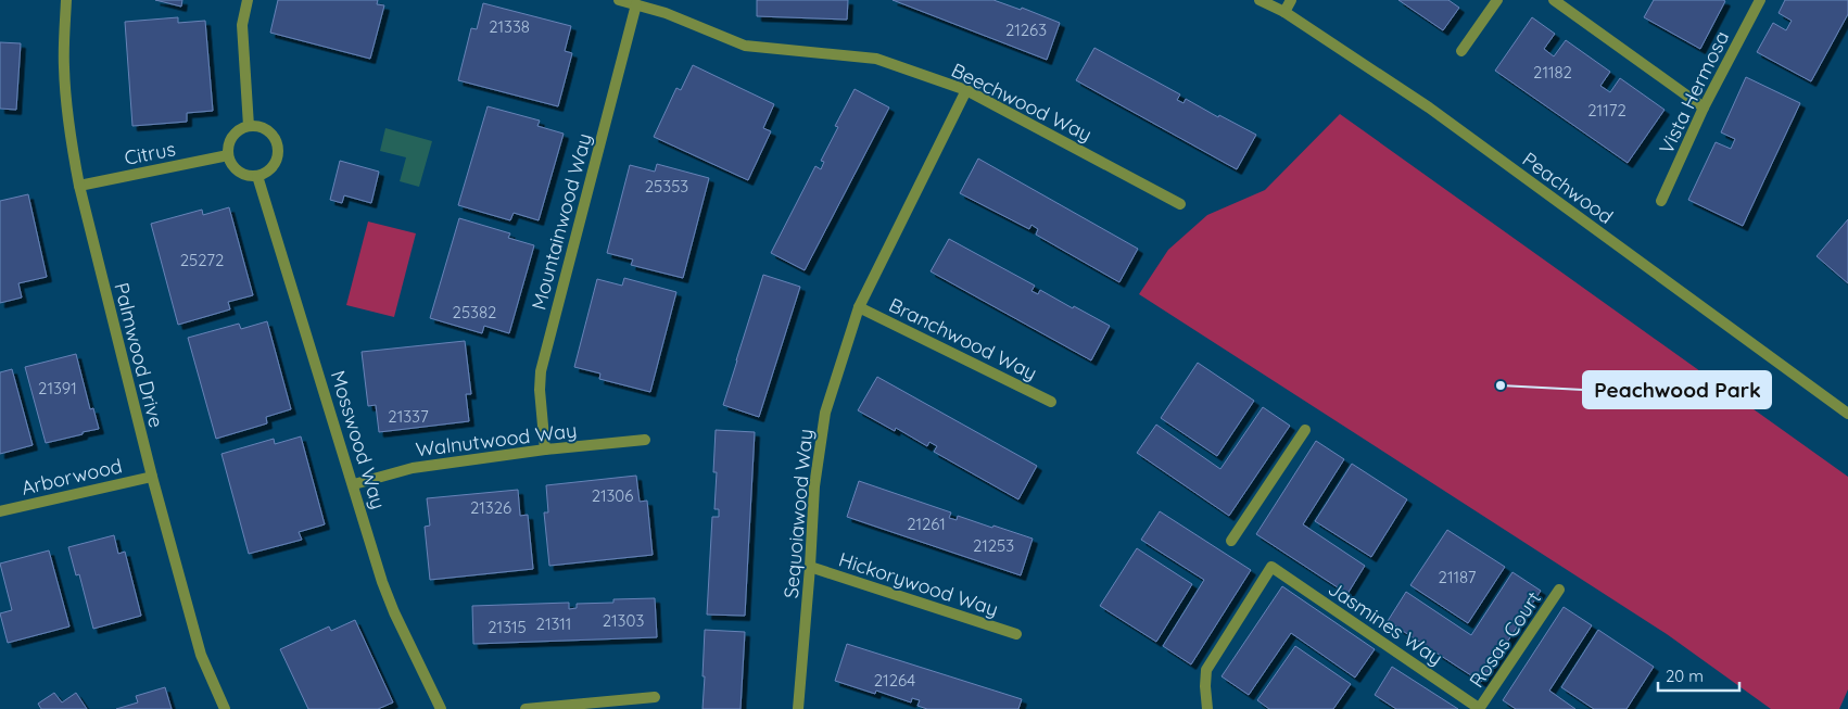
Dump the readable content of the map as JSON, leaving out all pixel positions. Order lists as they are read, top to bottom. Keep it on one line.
{"streets":{"street":["Vista Hermosa","Beechwood Way","Citrus","Peachwood","Mountainwood Way","Branchwood Way","Palmwood Drive","Mosswood Way","Walnutwood Way","Arborwood","Sequoiawood Way","Hickorywood Way","Jasmines Way","Rosas Court"]},"crossings":[["Beechwood Way","Mountainwood Way"],["Beechwood Way","Sequoiawood Way"],["Citrus","Palmwood Drive"],["Citrus","Mosswood Way"],["Mountainwood Way","Walnutwood Way"],["Branchwood Way","Sequoiawood Way"],["Palmwood Drive","Arborwood"],["Mosswood Way","Walnutwood Way"],["Sequoiawood Way","Hickorywood Way"],["Jasmines Way","Rosas Court"]],"places":["Peachwood Park"],"house_numbers":["21338","21263","21182","21172","25353","25272","25382","21391","21337","21306","21326","21261","21253","21187","21303","21311","21315","21264"],"scale_bar":"20 m"}
